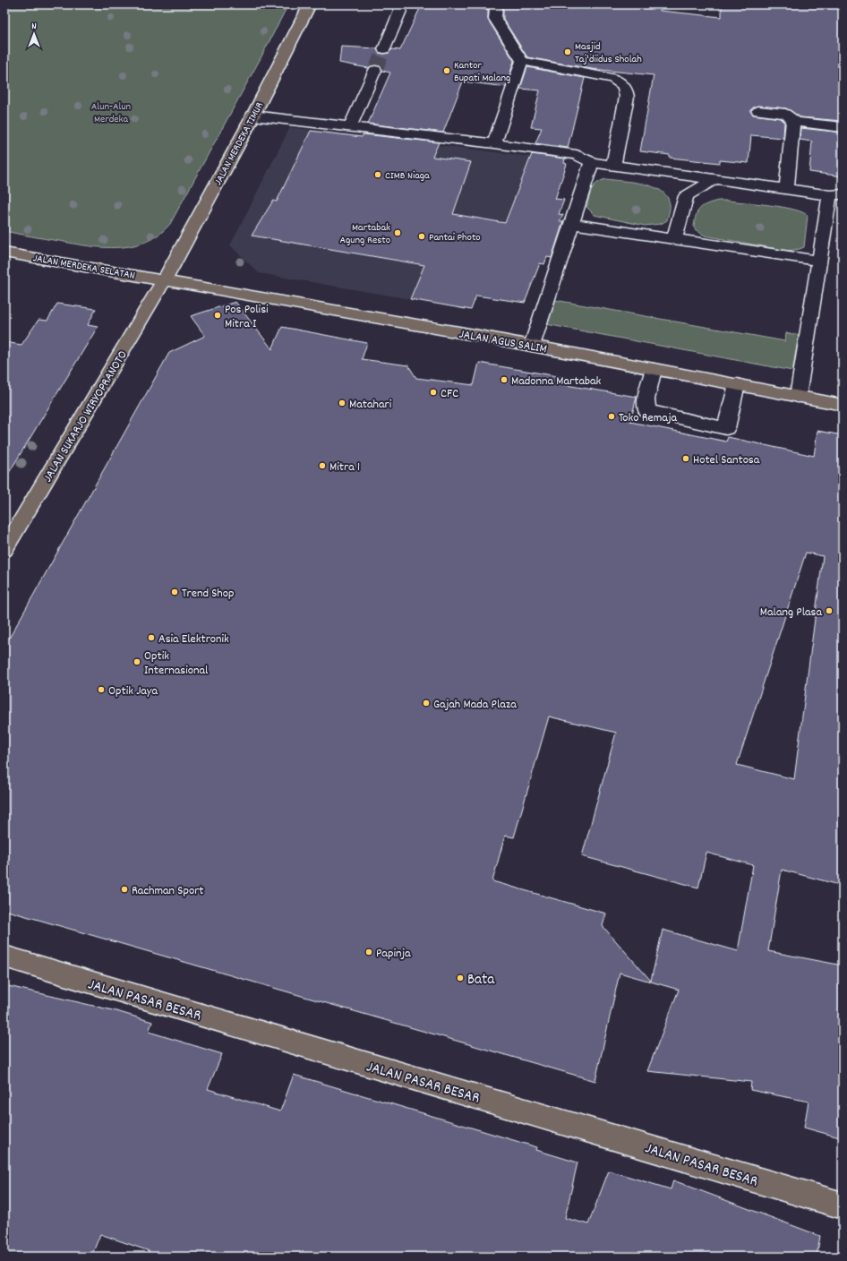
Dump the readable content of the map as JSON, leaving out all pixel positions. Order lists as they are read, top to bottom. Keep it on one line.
{"streets":{"main road":["JALAN MERDEKA TIMUR","JALAN MERDEKA SELATAN","JALAN AGUS SALIM","JALAN SUKARJO WIRYOPRANOTO","JALAN PASAR BESAR"]},"crossings":[["JALAN MERDEKA TIMUR","JALAN MERDEKA SELATAN"],["JALAN MERDEKA TIMUR","JALAN AGUS SALIM"],["JALAN MERDEKA TIMUR","JALAN SUKARJO WIRYOPRANOTO"],["JALAN MERDEKA SELATAN","JALAN AGUS SALIM"],["JALAN MERDEKA SELATAN","JALAN SUKARJO WIRYOPRANOTO"],["JALAN AGUS SALIM","JALAN SUKARJO WIRYOPRANOTO"]],"parks":["Alun-Alun Merdeka"],"places":["Masjid Taj'diidus Sholah","Kantor Bupati Malang","CIMB Niaga","Martabak Agung Resto","Pantai Photo","Pos Polisi Mitra I","Madonna Martabak","CFC","Matahari","Toko Remaja","Hotel Santosa","Mitra 1","Trend Shop","Malang Plasa","Asia Elektronik","Optik Internasional","Optik Jaya","Gajah Mada Plaza","Rachman Sport","Papinja","Bata"],"north":"top"}
